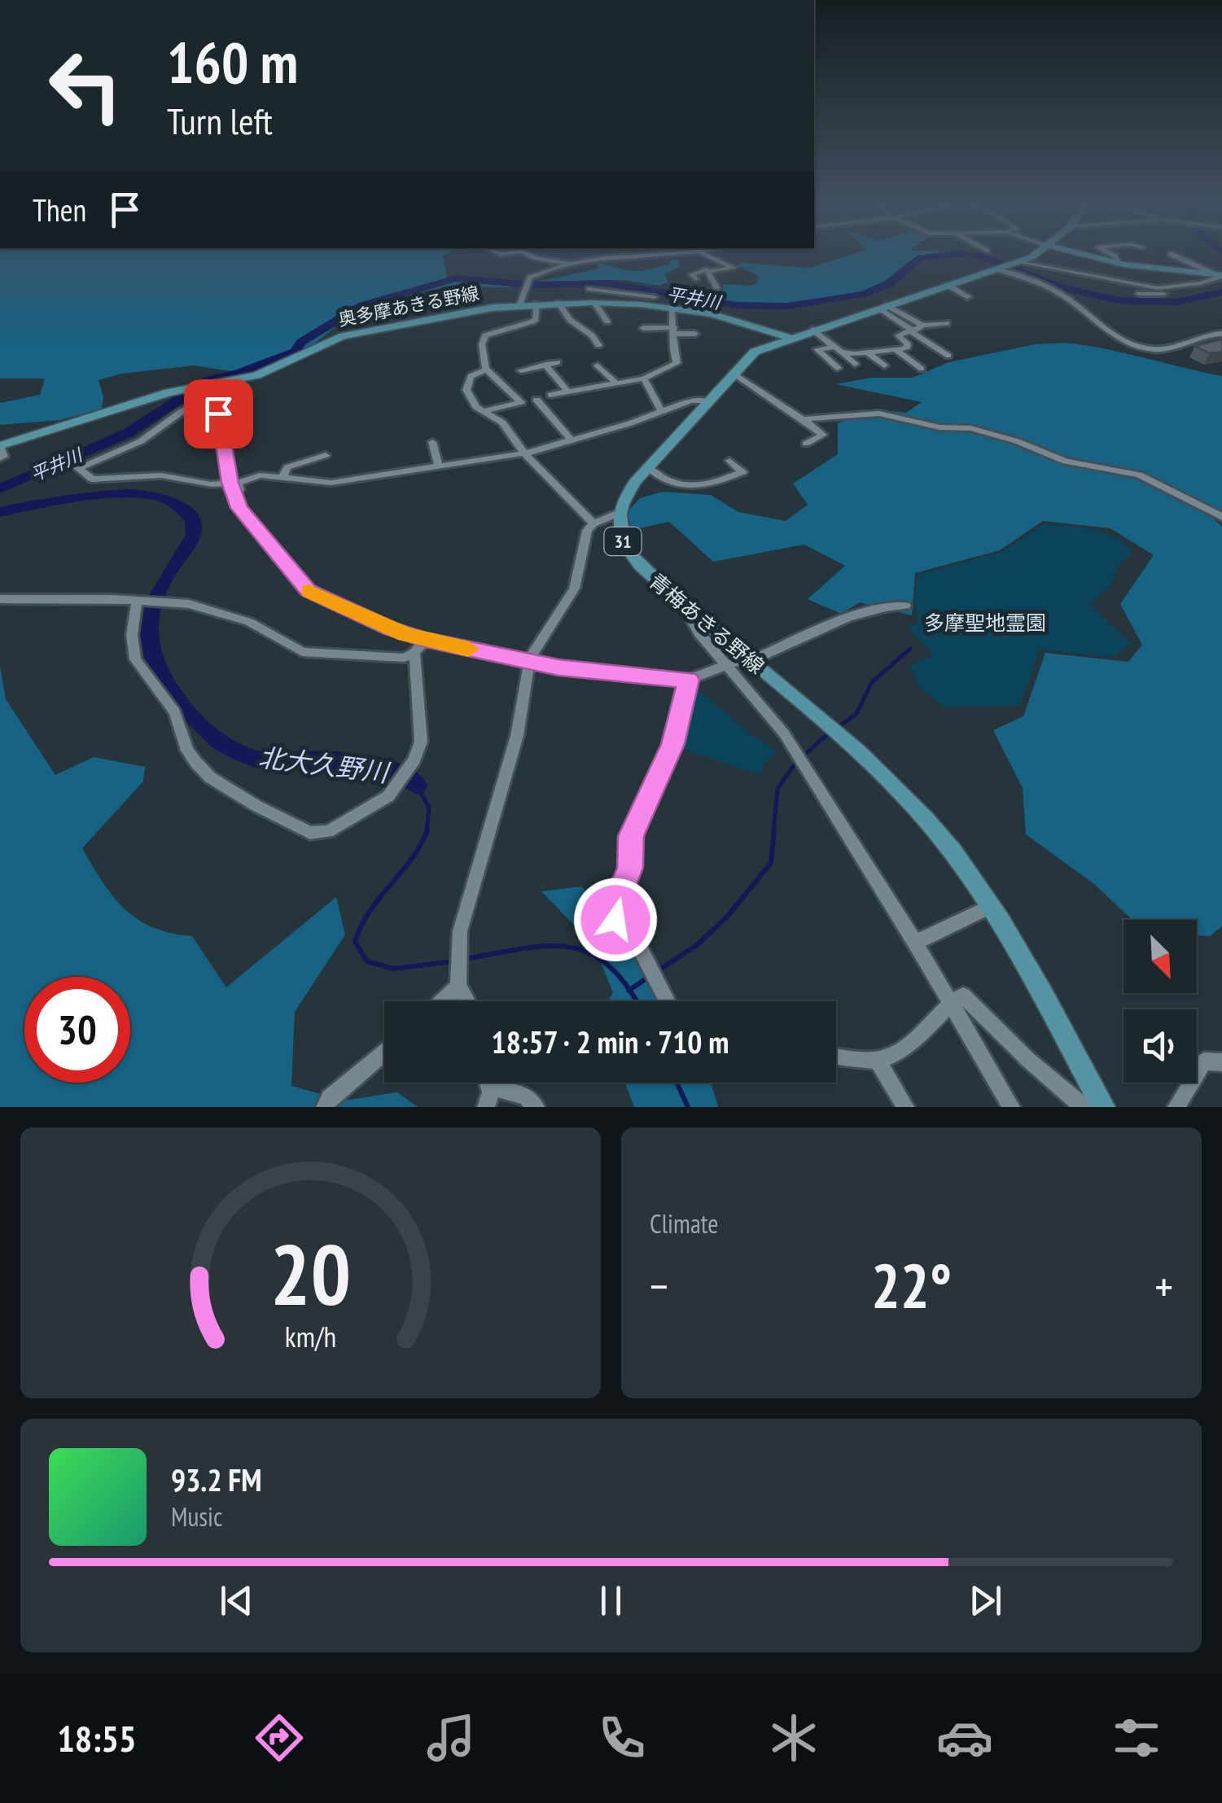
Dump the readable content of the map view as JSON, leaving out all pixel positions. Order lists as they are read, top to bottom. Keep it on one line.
{"streets":{"main road":["奥多摩あきる野線","31","青梅あきる野線"]},"crossings":[["奥多摩あきる野線","31"],["31","青梅あきる野線"]],"water":["平井川","北大久野川"],"parks":["多摩聖地霊園"],"north":"bottom right","page":{"turn":["160 m","Turn left"],"then":"Then","limit":"30","trip":"18:57 · 2 min · 710 m","tile":"Climate","heat":["−","22°","+"],"song":["93.2 FM","Music"],"tabs":"18:55","gauge":["20","km/h"]}}
